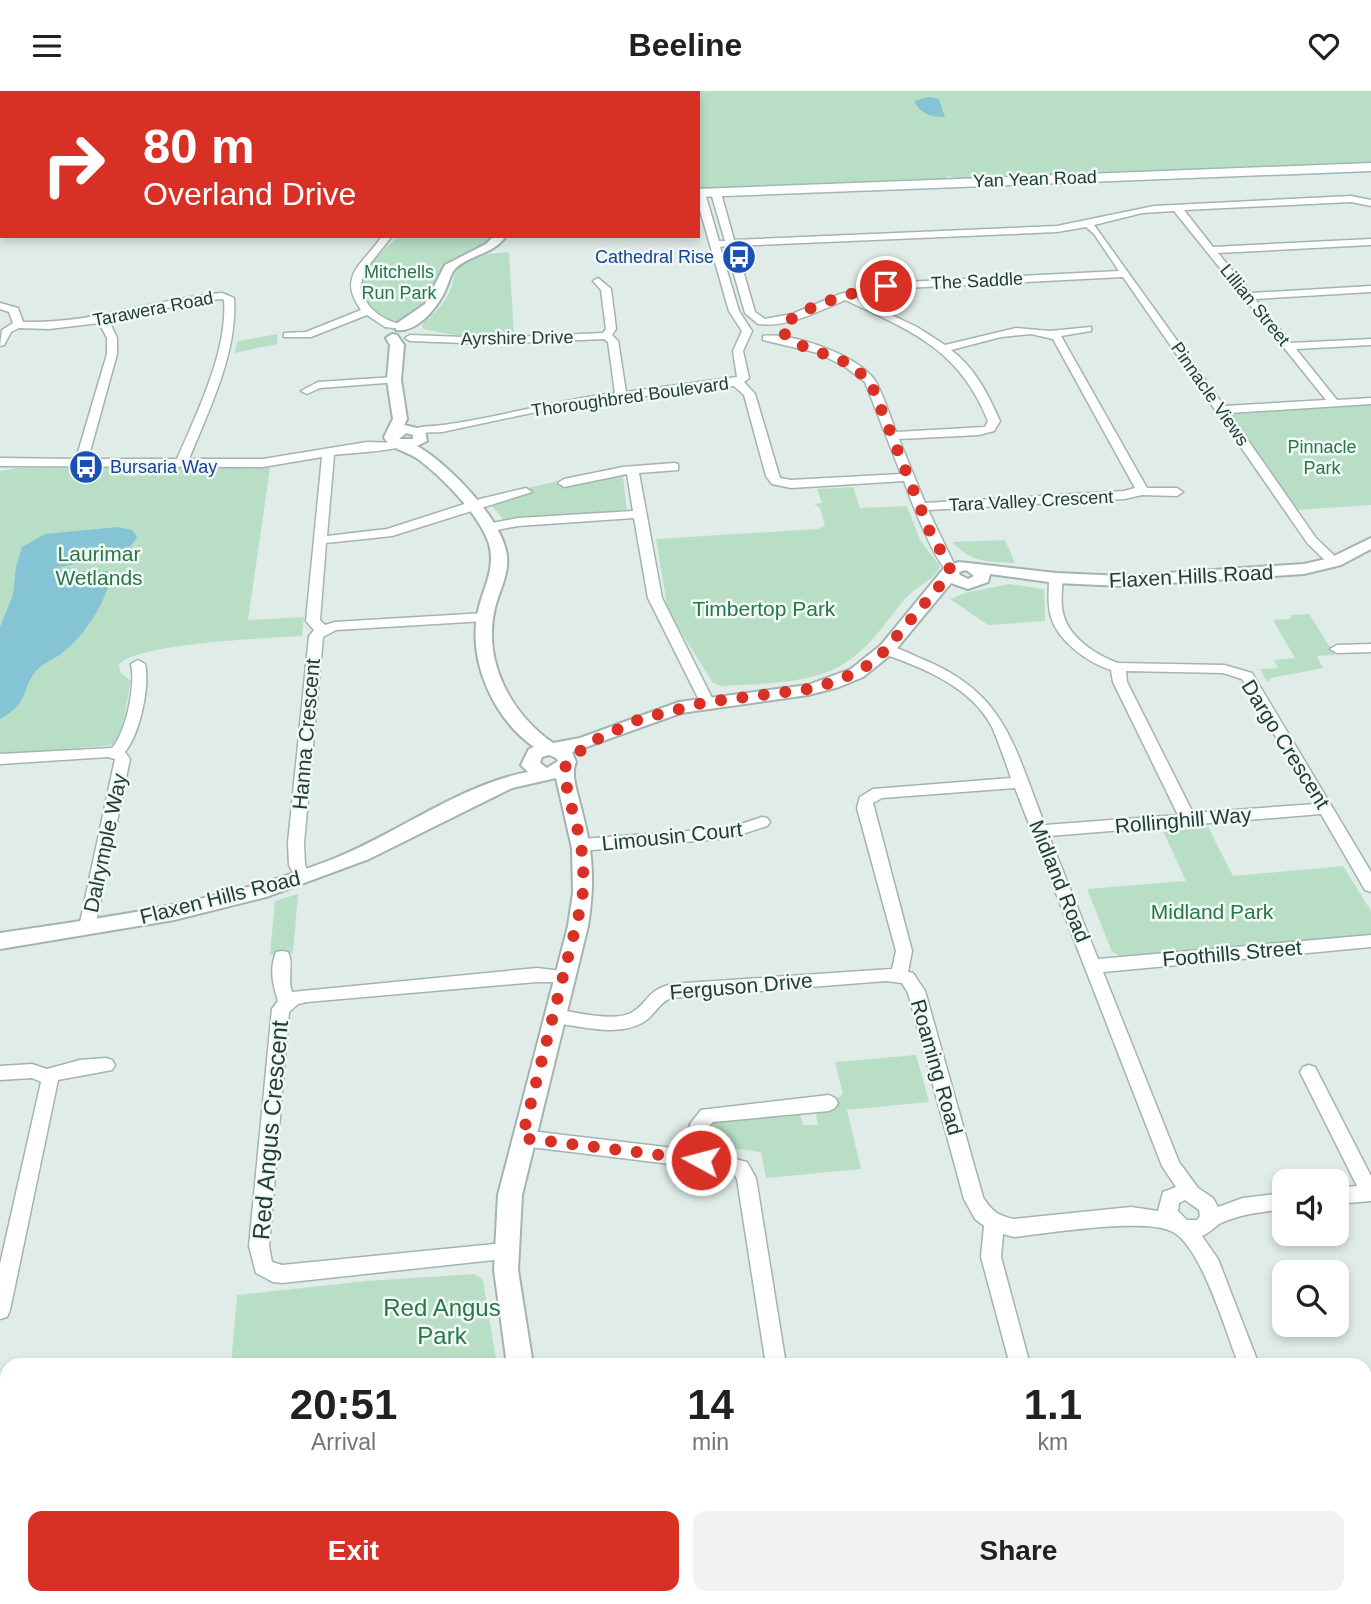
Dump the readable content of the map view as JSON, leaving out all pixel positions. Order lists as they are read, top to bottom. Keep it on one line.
{"streets":{"main road":["Yan Yean Road"],"street":["The Saddle","Lillian Street","Tarawera Road","Ayrshire Drive","Pinnacle Views","Thoroughbred Boulevard","Tara Valley Crescent","Flaxen Hills Road","Hanna Crescent","Dargo Crescent","Rollinghill Way","Limousin Court","Dalrymple Way","Midland Road","Foothills Street","Ferguson Drive","Roaming Road","Red Angus Crescent"]},"crossings":[["The Saddle","Pinnacle Views"],["The Saddle","Thoroughbred Boulevard"],["Pinnacle Views","Flaxen Hills Road"],["Flaxen Hills Road","Hanna Crescent"],["Flaxen Hills Road","Dalrymple Way"],["Flaxen Hills Road","Midland Road"],["Dargo Crescent","Rollinghill Way"],["Rollinghill Way","Midland Road"],["Midland Road","Foothills Street"],["Midland Road","Roaming Road"],["Ferguson Drive","Roaming Road"]],"parks":["Mitchells Run Park","Pinnacle Park","Laurimar Wetlands","Timbertop Park","Midland Park","Red Angus Park"],"places":{"bus stop":["Cathedral Rise","Bursaria Way"]},"page":{"header":"Beeline","turn":["80 m","Overland Drive"],"eta":["20:51","Arrival","14","min","1.1","km"],"buttons":["Exit","Share"]}}
